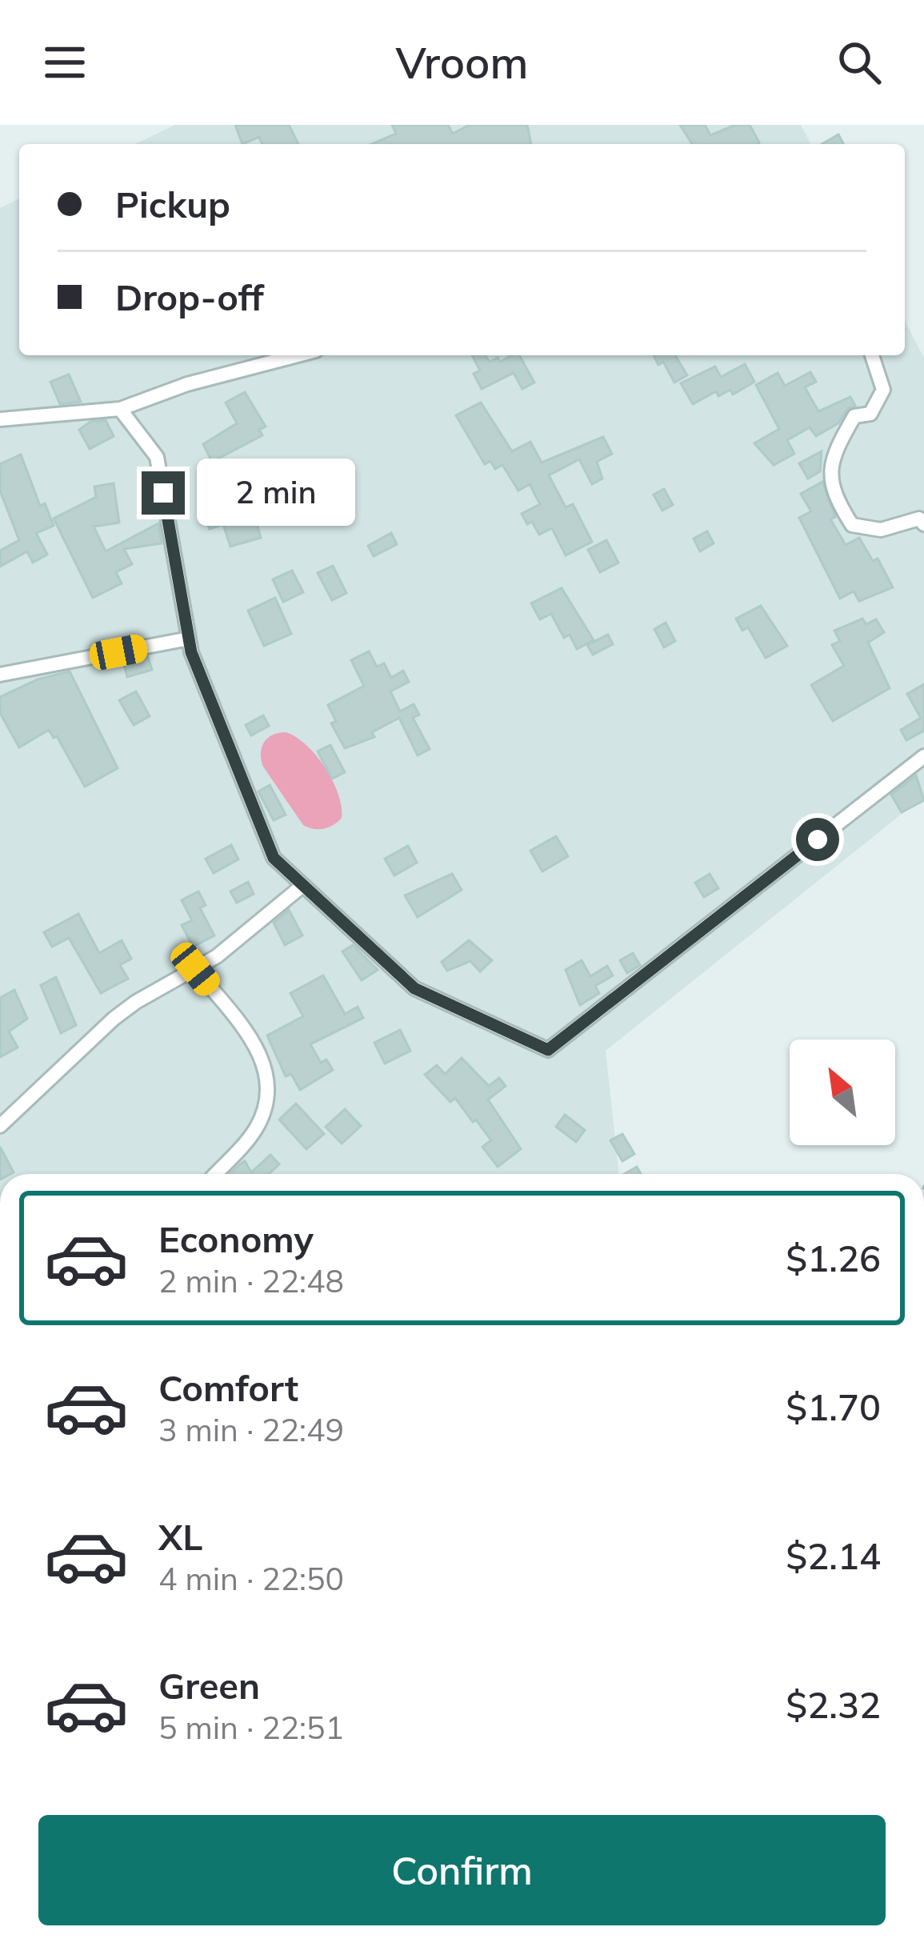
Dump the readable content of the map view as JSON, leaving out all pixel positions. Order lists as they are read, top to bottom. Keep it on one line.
{"north":"top left","page":{"header":"Vroom","banner":["Pickup","Drop-off"],"bubble":"2 min","list":[{"name":"Economy","note":"2 min · 22:48","value":"$1.26"},{"name":"Comfort","note":"3 min · 22:49","value":"$1.70"},{"name":"XL","note":"4 min · 22:50","value":"$2.14"},{"name":"Green","note":"5 min · 22:51","value":"$2.32"}],"buttons":"Confirm"}}
